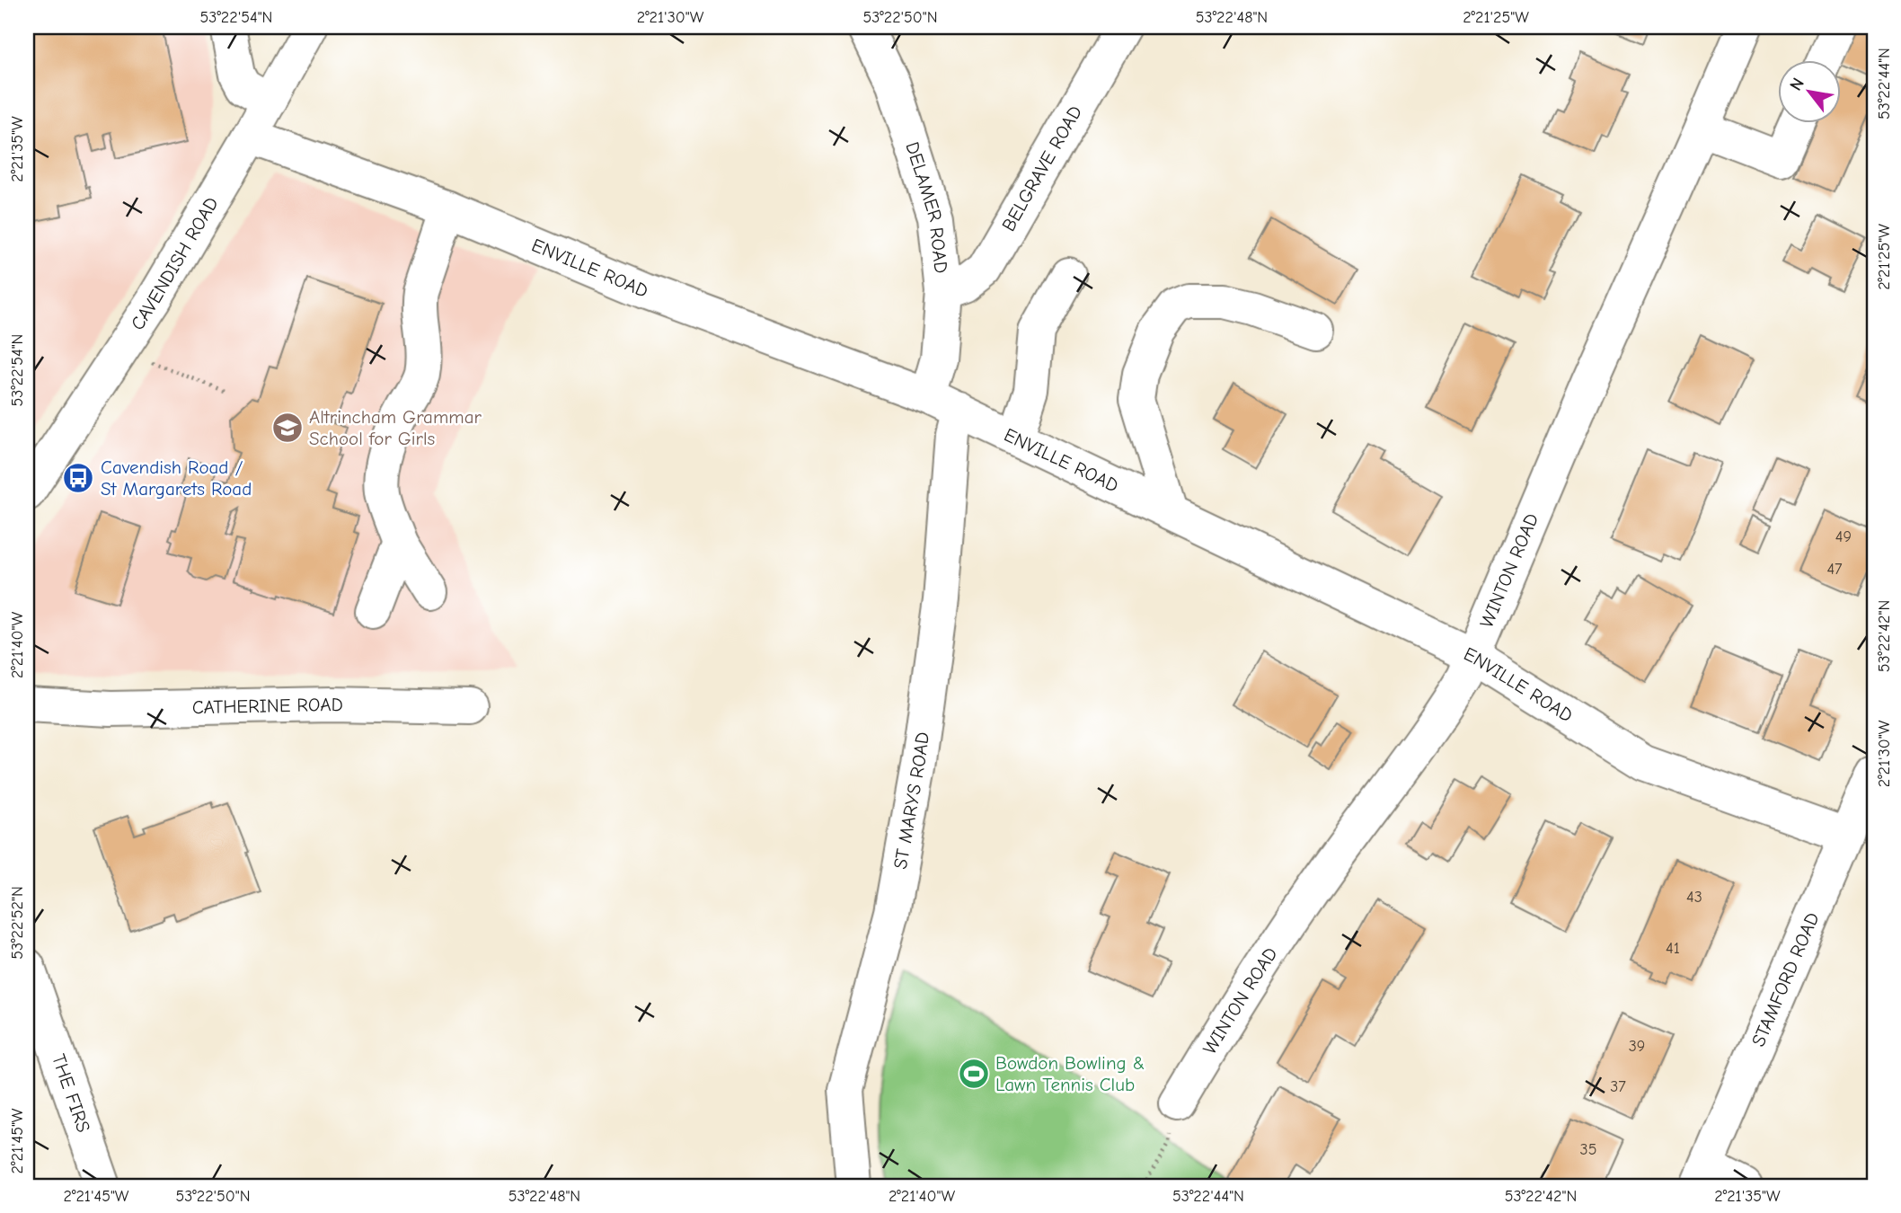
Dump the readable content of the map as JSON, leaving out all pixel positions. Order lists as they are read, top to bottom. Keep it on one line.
{"streets":{"street":["BELGRAVE ROAD","DELAMER ROAD","CAVENDISH ROAD","ENVILLE ROAD","WINTON ROAD","CATHERINE ROAD","ST MARYS ROAD","STAMFORD ROAD","THE FIRS"]},"crossings":[["BELGRAVE ROAD","DELAMER ROAD"],["DELAMER ROAD","ENVILLE ROAD"],["CAVENDISH ROAD","ENVILLE ROAD"],["ENVILLE ROAD","WINTON ROAD"],["ENVILLE ROAD","ST MARYS ROAD"],["ENVILLE ROAD","STAMFORD ROAD"]],"places":{"school or university":["Altrincham Grammar School for Girls"],"bus stop":["Cavendish Road / St Margarets Road"],"sports":["Bowdon Bowling & Lawn Tennis Club"]},"house_numbers":["49","47","43","41","39","37","35"],"north":"top left","coordinates":["53°22'54\"N","2°21'30\"W","53°22'50\"N","53°22'48\"N","2°21'25\"W","53°22'44\"N","2°21'35\"W","53°22'42\"N","2°21'40\"W","53°22'52\"N","2°21'45\"W"]}
